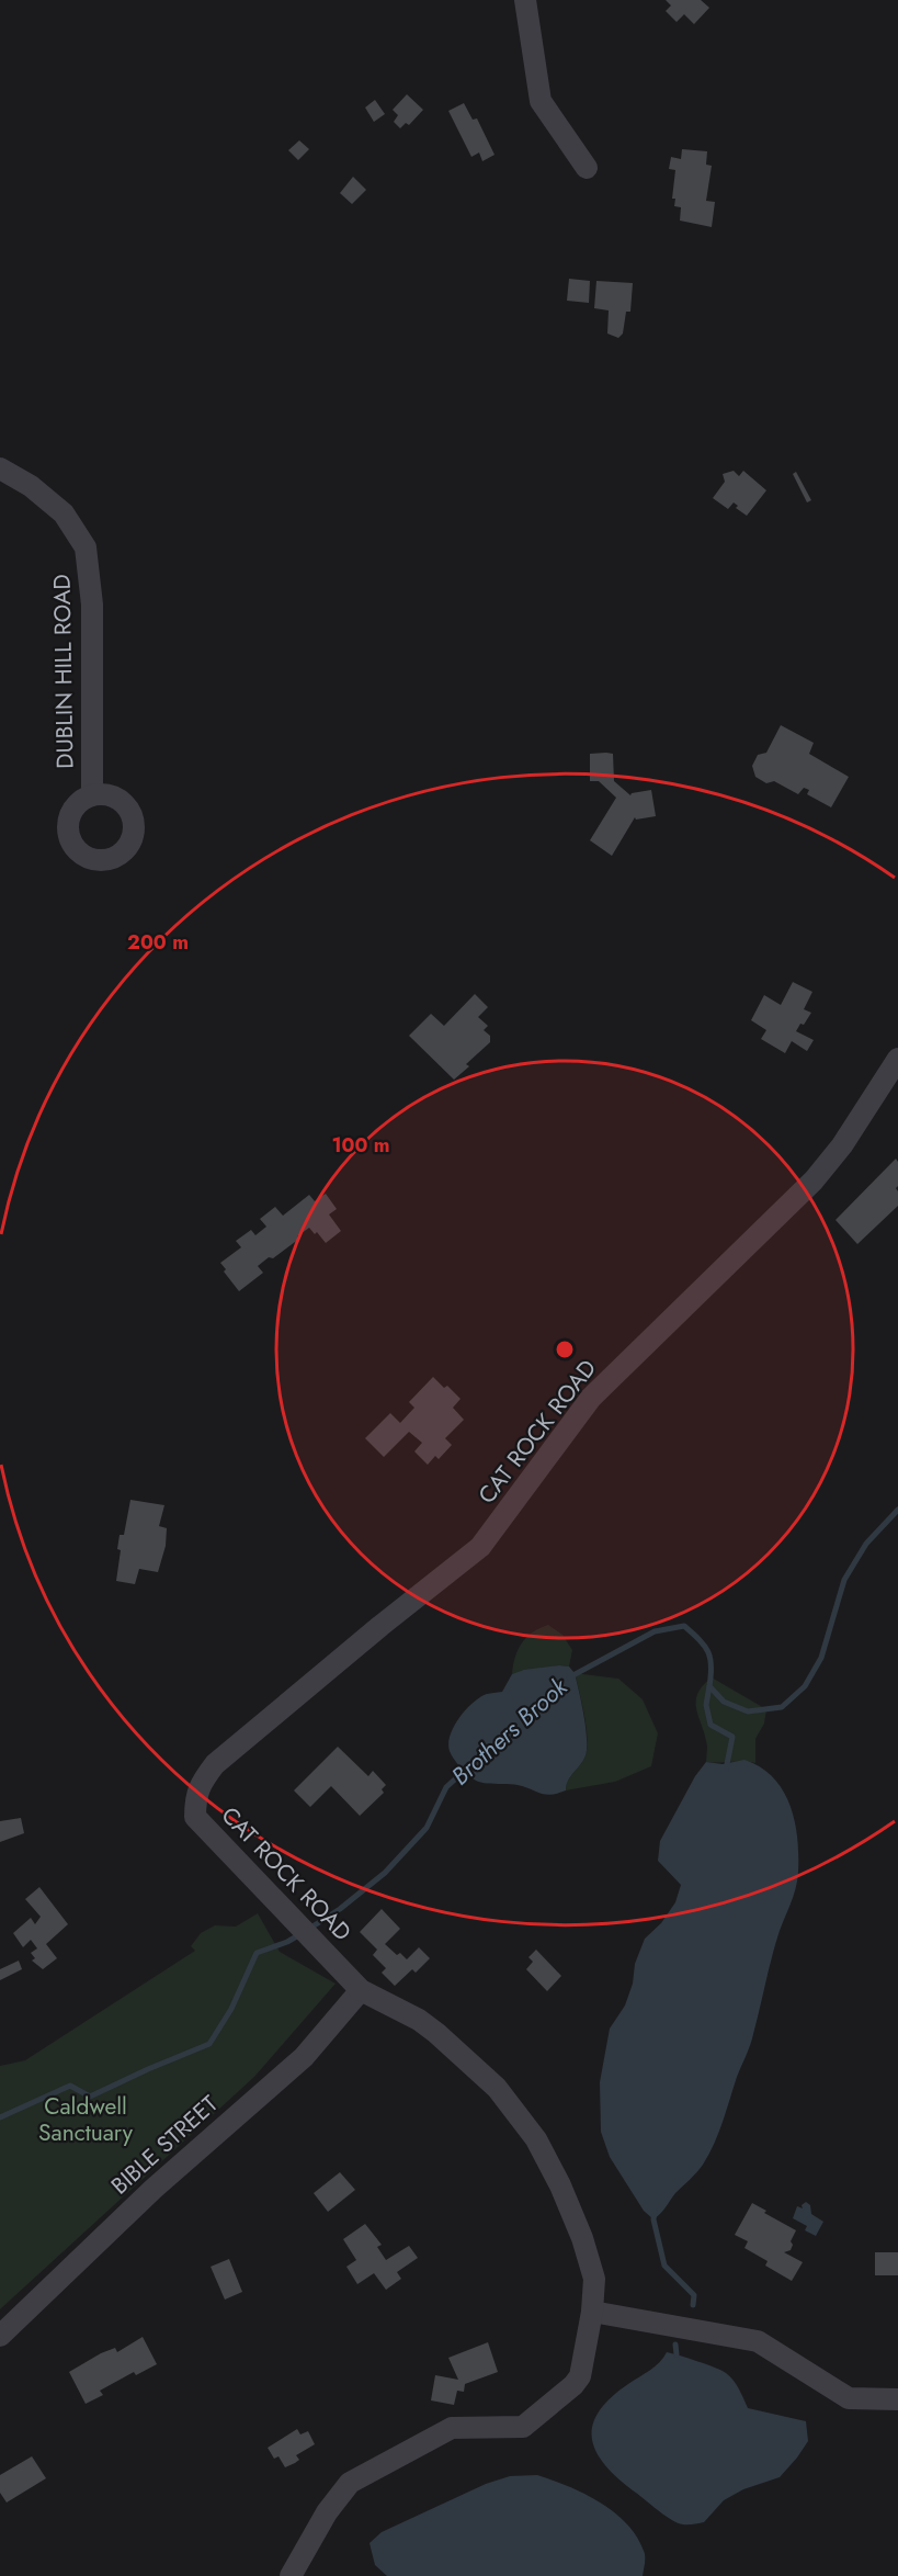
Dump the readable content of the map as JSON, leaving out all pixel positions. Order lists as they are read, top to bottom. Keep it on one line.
{"streets":{"street":["DUBLIN HILL ROAD","CAT ROCK ROAD","BIBLE STREET"]},"crossings":[["CAT ROCK ROAD","BIBLE STREET"]],"water":["Brothers Brook"],"parks":["Caldwell Sanctuary"],"rings":["200 m","100 m"]}
